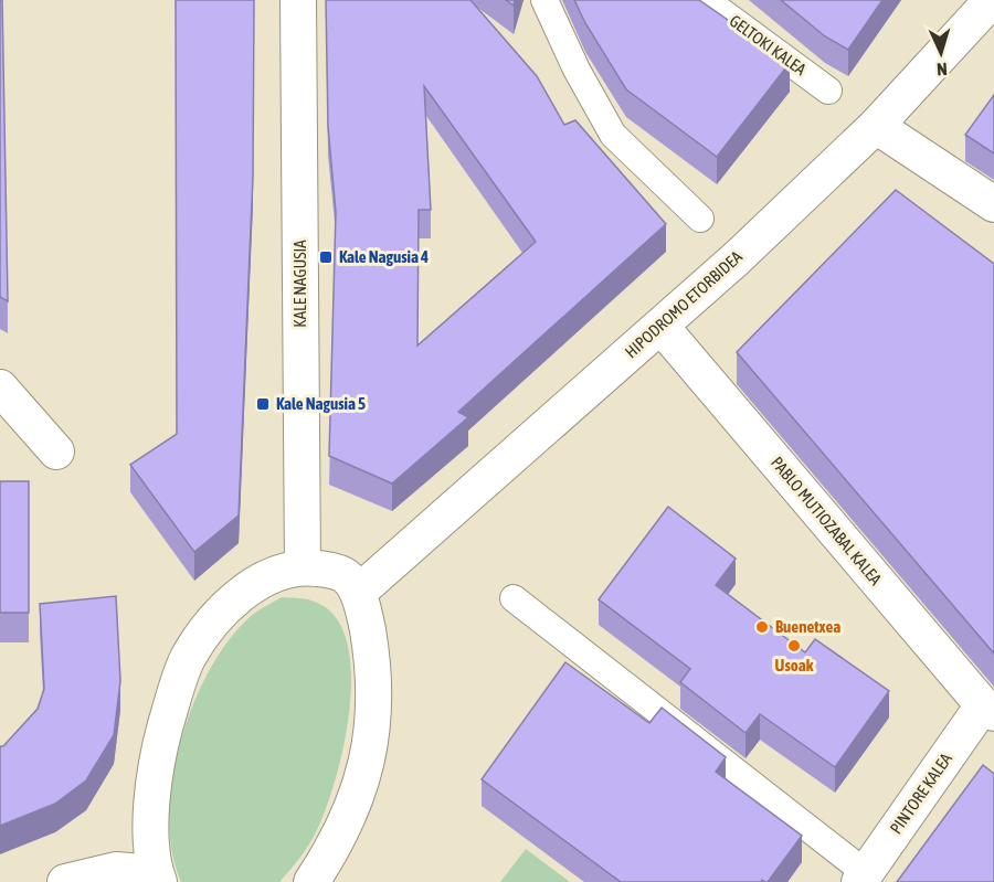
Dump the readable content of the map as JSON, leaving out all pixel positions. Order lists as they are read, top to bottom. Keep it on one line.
{"streets":{"street":["GELTOKI KALEA","KALE NAGUSIA","HIPODROMO ETORBIDEA","PABLO MUTIOZABAL KALEA","PINTORE KALEA"]},"crossings":[["HIPODROMO ETORBIDEA","PABLO MUTIOZABAL KALEA"],["PABLO MUTIOZABAL KALEA","PINTORE KALEA"]],"places":{"transit":["Kale Nagusia 4","Kale Nagusia 5"],"other":["Buenetxea","Usoak"]},"north":"bottom"}
